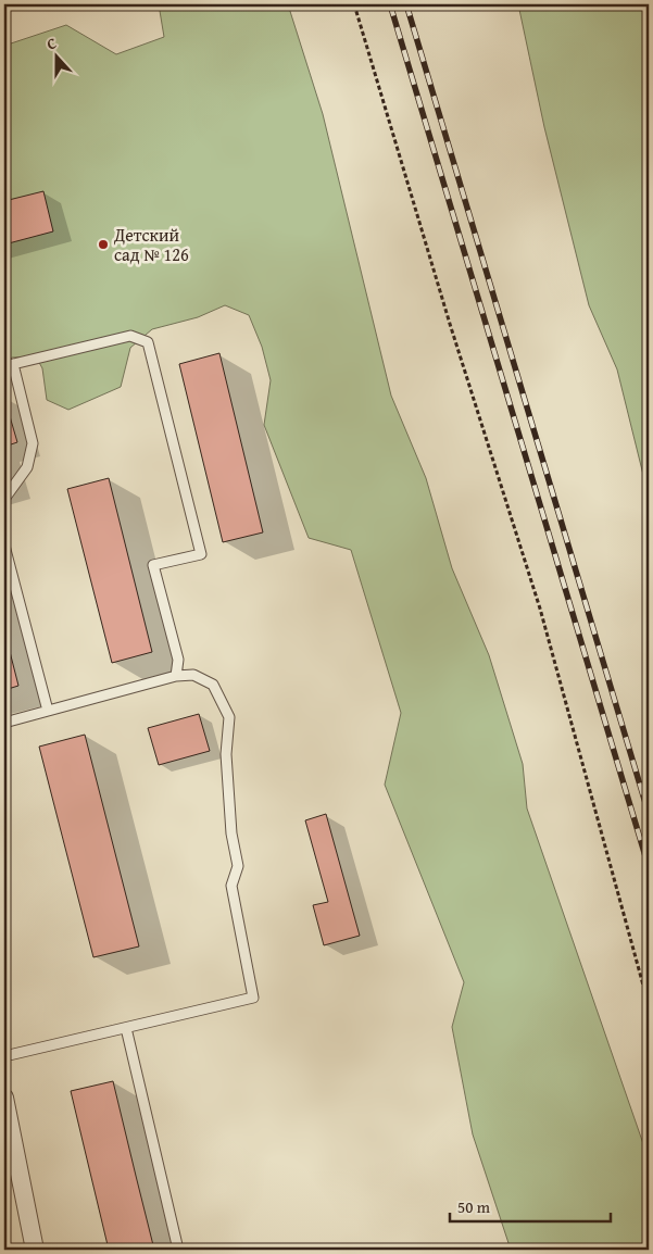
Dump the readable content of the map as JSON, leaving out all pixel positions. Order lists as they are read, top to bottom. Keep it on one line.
{"places":["Детский сад № 126"],"scale_bar":"50 m","north":"top"}
